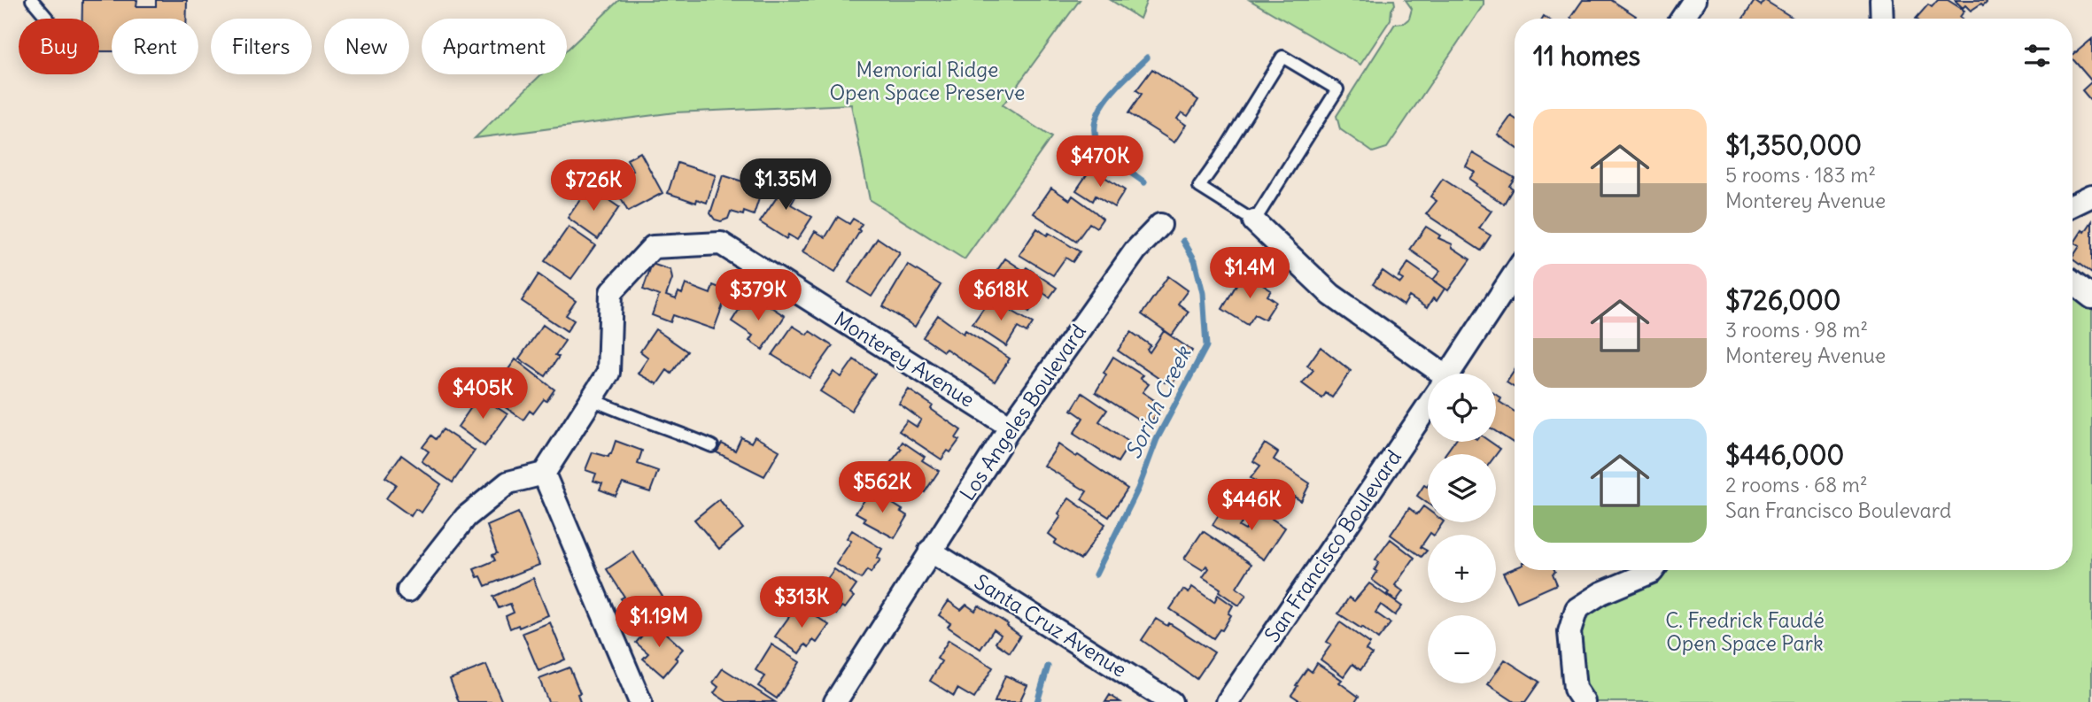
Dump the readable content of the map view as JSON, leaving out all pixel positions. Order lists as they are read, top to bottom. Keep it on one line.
{"streets":{"street":["Monterey Avenue","Los Angeles Boulevard","San Francisco Boulevard","Santa Cruz Avenue"]},"crossings":[["Monterey Avenue","Los Angeles Boulevard"],["Los Angeles Boulevard","Santa Cruz Avenue"]],"water":["Sorich Creek"],"parks":["Memorial Ridge Open Space Preserve","C. Fredrick Faudé Open Space Park"],"page":{"chip":["Buy","Rent","Filters","New","Apartment"],"heading":"11 homes","list":[{"name":"$1,350,000","note":"5 rooms · 183 m² · Monterey Avenue"},{"name":"$726,000","note":"3 rooms · 98 m² · Monterey Avenue"},{"name":"$446,000","note":"2 rooms · 68 m² · San Francisco Boulevard"}],"price":["$470K","$1.35M","$726K","$1.4M","$379K","$618K","$405K","$562K","$446K","$313K","$1.19M"],"map_buttons":["+","−"]}}
